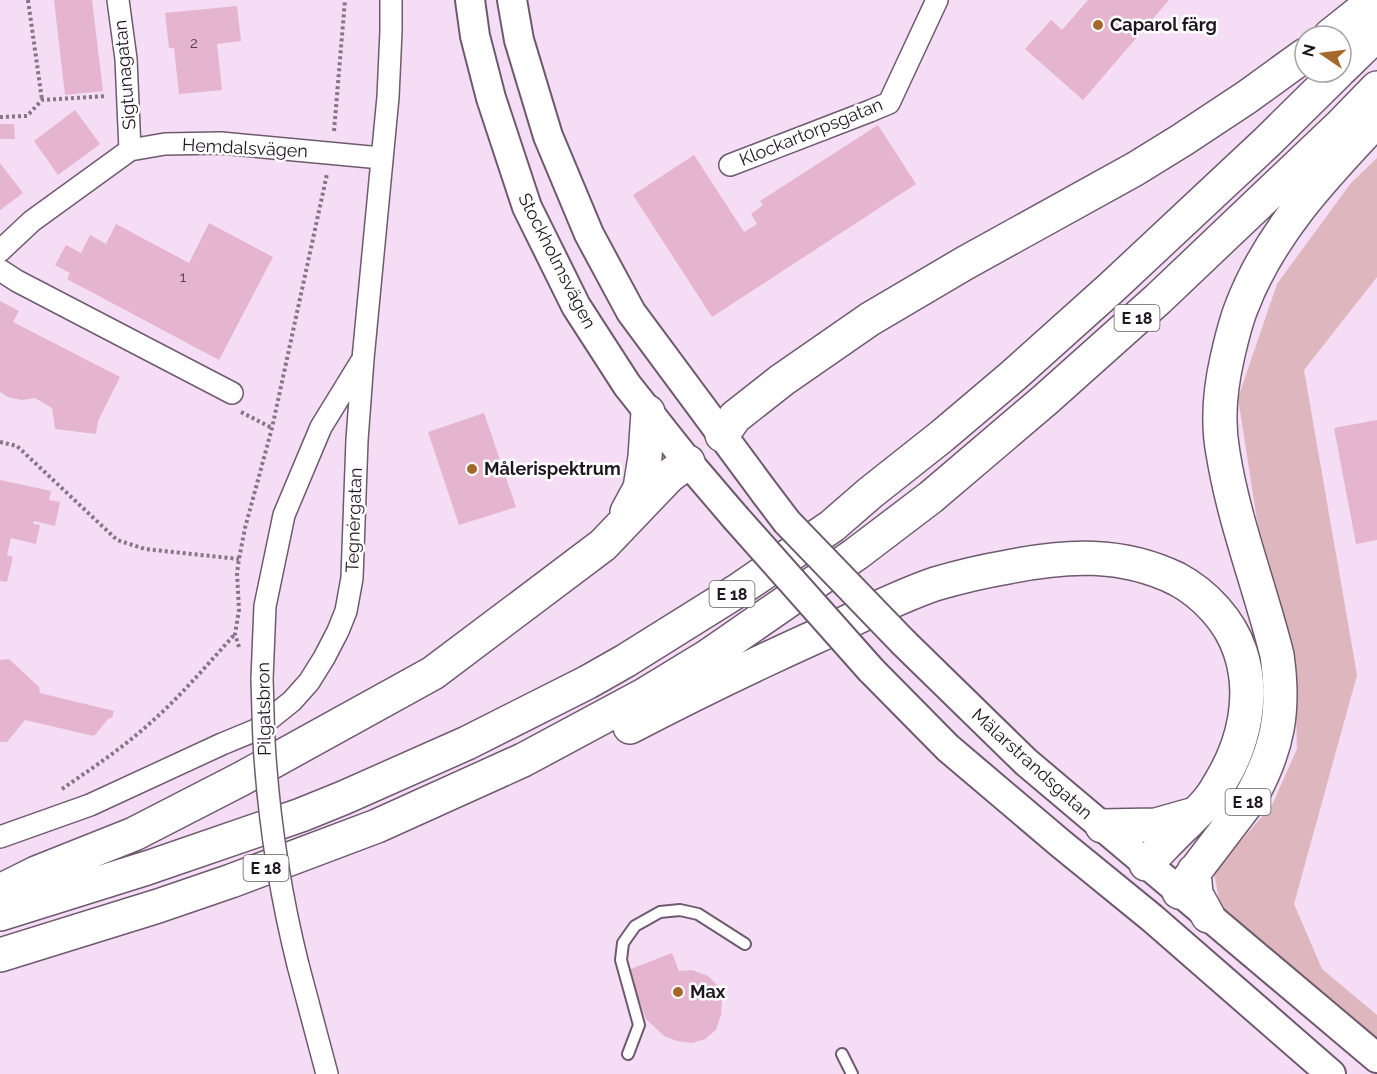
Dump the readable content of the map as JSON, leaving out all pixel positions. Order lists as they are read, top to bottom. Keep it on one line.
{"streets":{"highway":["E 18"],"main road":["Stockholmsvägen","Mälarstrandsgatan"],"street":["Sigtunagatan","Klockartorpsgatan","Hemdalsvägen","Tegnérgatan","Pilgatsbron"]},"crossings":[["Sigtunagatan","Hemdalsvägen"],["Hemdalsvägen","Tegnérgatan"],["E 18","Mälarstrandsgatan"],["Tegnérgatan","Pilgatsbron"]],"places":["Caparol färg","Målerispektrum","Max"],"house_numbers":["2","1"],"north":"left"}
